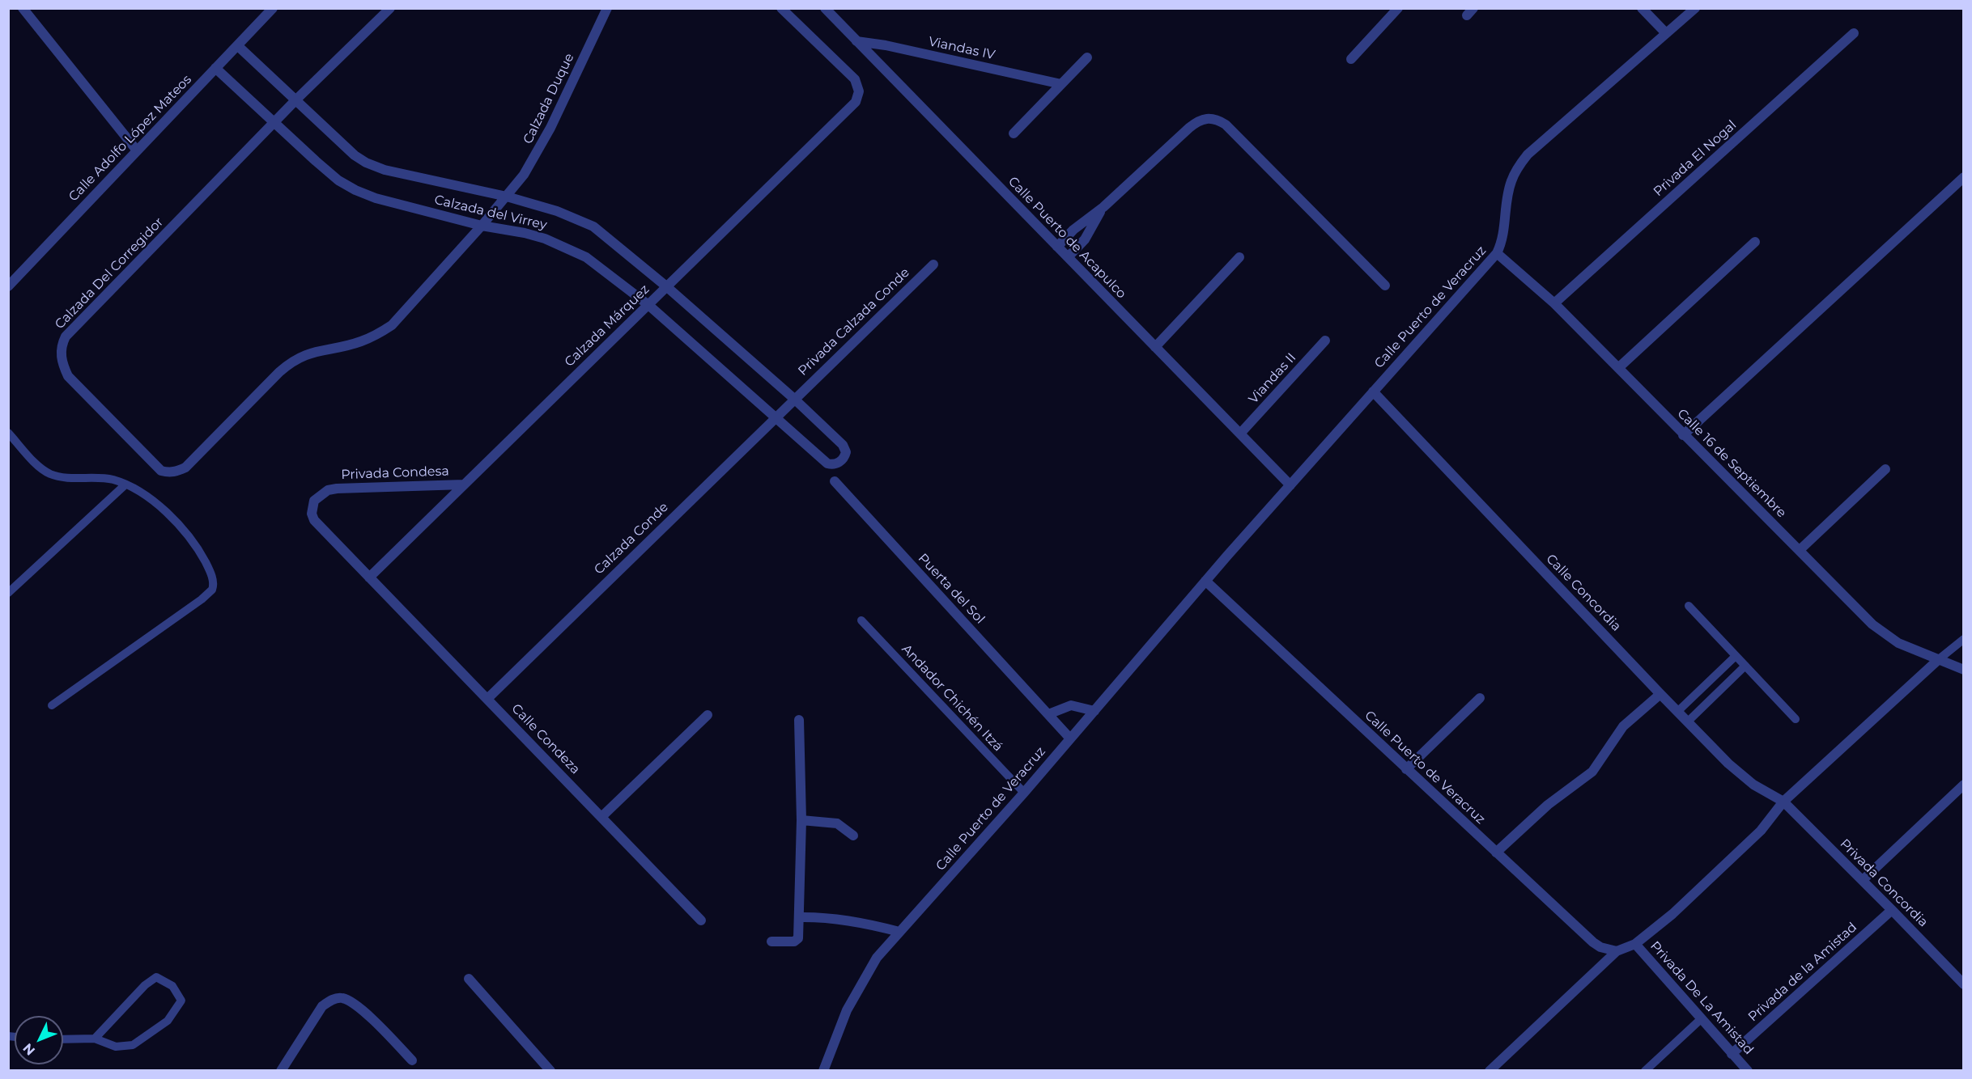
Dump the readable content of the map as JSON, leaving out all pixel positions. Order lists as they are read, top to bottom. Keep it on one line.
{"streets":{"street":["Viandas IV","Calzada Duque","Calle Adolfo López Mateos","Privada El Nogal","Calzada del Virrey","Calle Puerto de Acapulco","Calzada Del Corregidor","Calle Puerto de Veracruz","Privada Calzada Conde","Calzada Márquez","Viandas II","Calle 16 de Septiembre","Privada Condesa","Calzada Conde","Puerta del Sol","Calle Concordia","Calle Condeza","Privada Concordia","Privada de la Amistad","Privada De La Amistad"],"lane":["Andador Chichén Itzá"]},"crossings":[["Viandas IV","Calle Puerto de Acapulco"],["Calzada Duque","Calzada del Virrey"],["Calzada Duque","Calzada Del Corregidor"],["Calle Adolfo López Mateos","Calzada del Virrey"],["Privada El Nogal","Calle 16 de Septiembre"],["Calzada del Virrey","Calzada Del Corregidor"],["Calzada del Virrey","Privada Calzada Conde"],["Calzada del Virrey","Calzada Márquez"],["Calzada del Virrey","Calzada Conde"],["Calle Puerto de Acapulco","Calle Puerto de Veracruz"],["Calle Puerto de Acapulco","Viandas II"],["Calle Puerto de Veracruz","Calle 16 de Septiembre"],["Calle Puerto de Veracruz","Puerta del Sol"],["Calle Puerto de Veracruz","Calle Concordia"],["Calle Puerto de Veracruz","Andador Chichén Itzá"],["Privada Calzada Conde","Calzada Conde"],["Calzada Márquez","Privada Condesa"],["Calzada Márquez","Calle Condeza"],["Privada Condesa","Calle Condeza"],["Calzada Conde","Calle Condeza"],["Calle Concordia","Privada Concordia"],["Privada Concordia","Privada de la Amistad"],["Privada de la Amistad","Privada De La Amistad"]],"north":"bottom left"}
